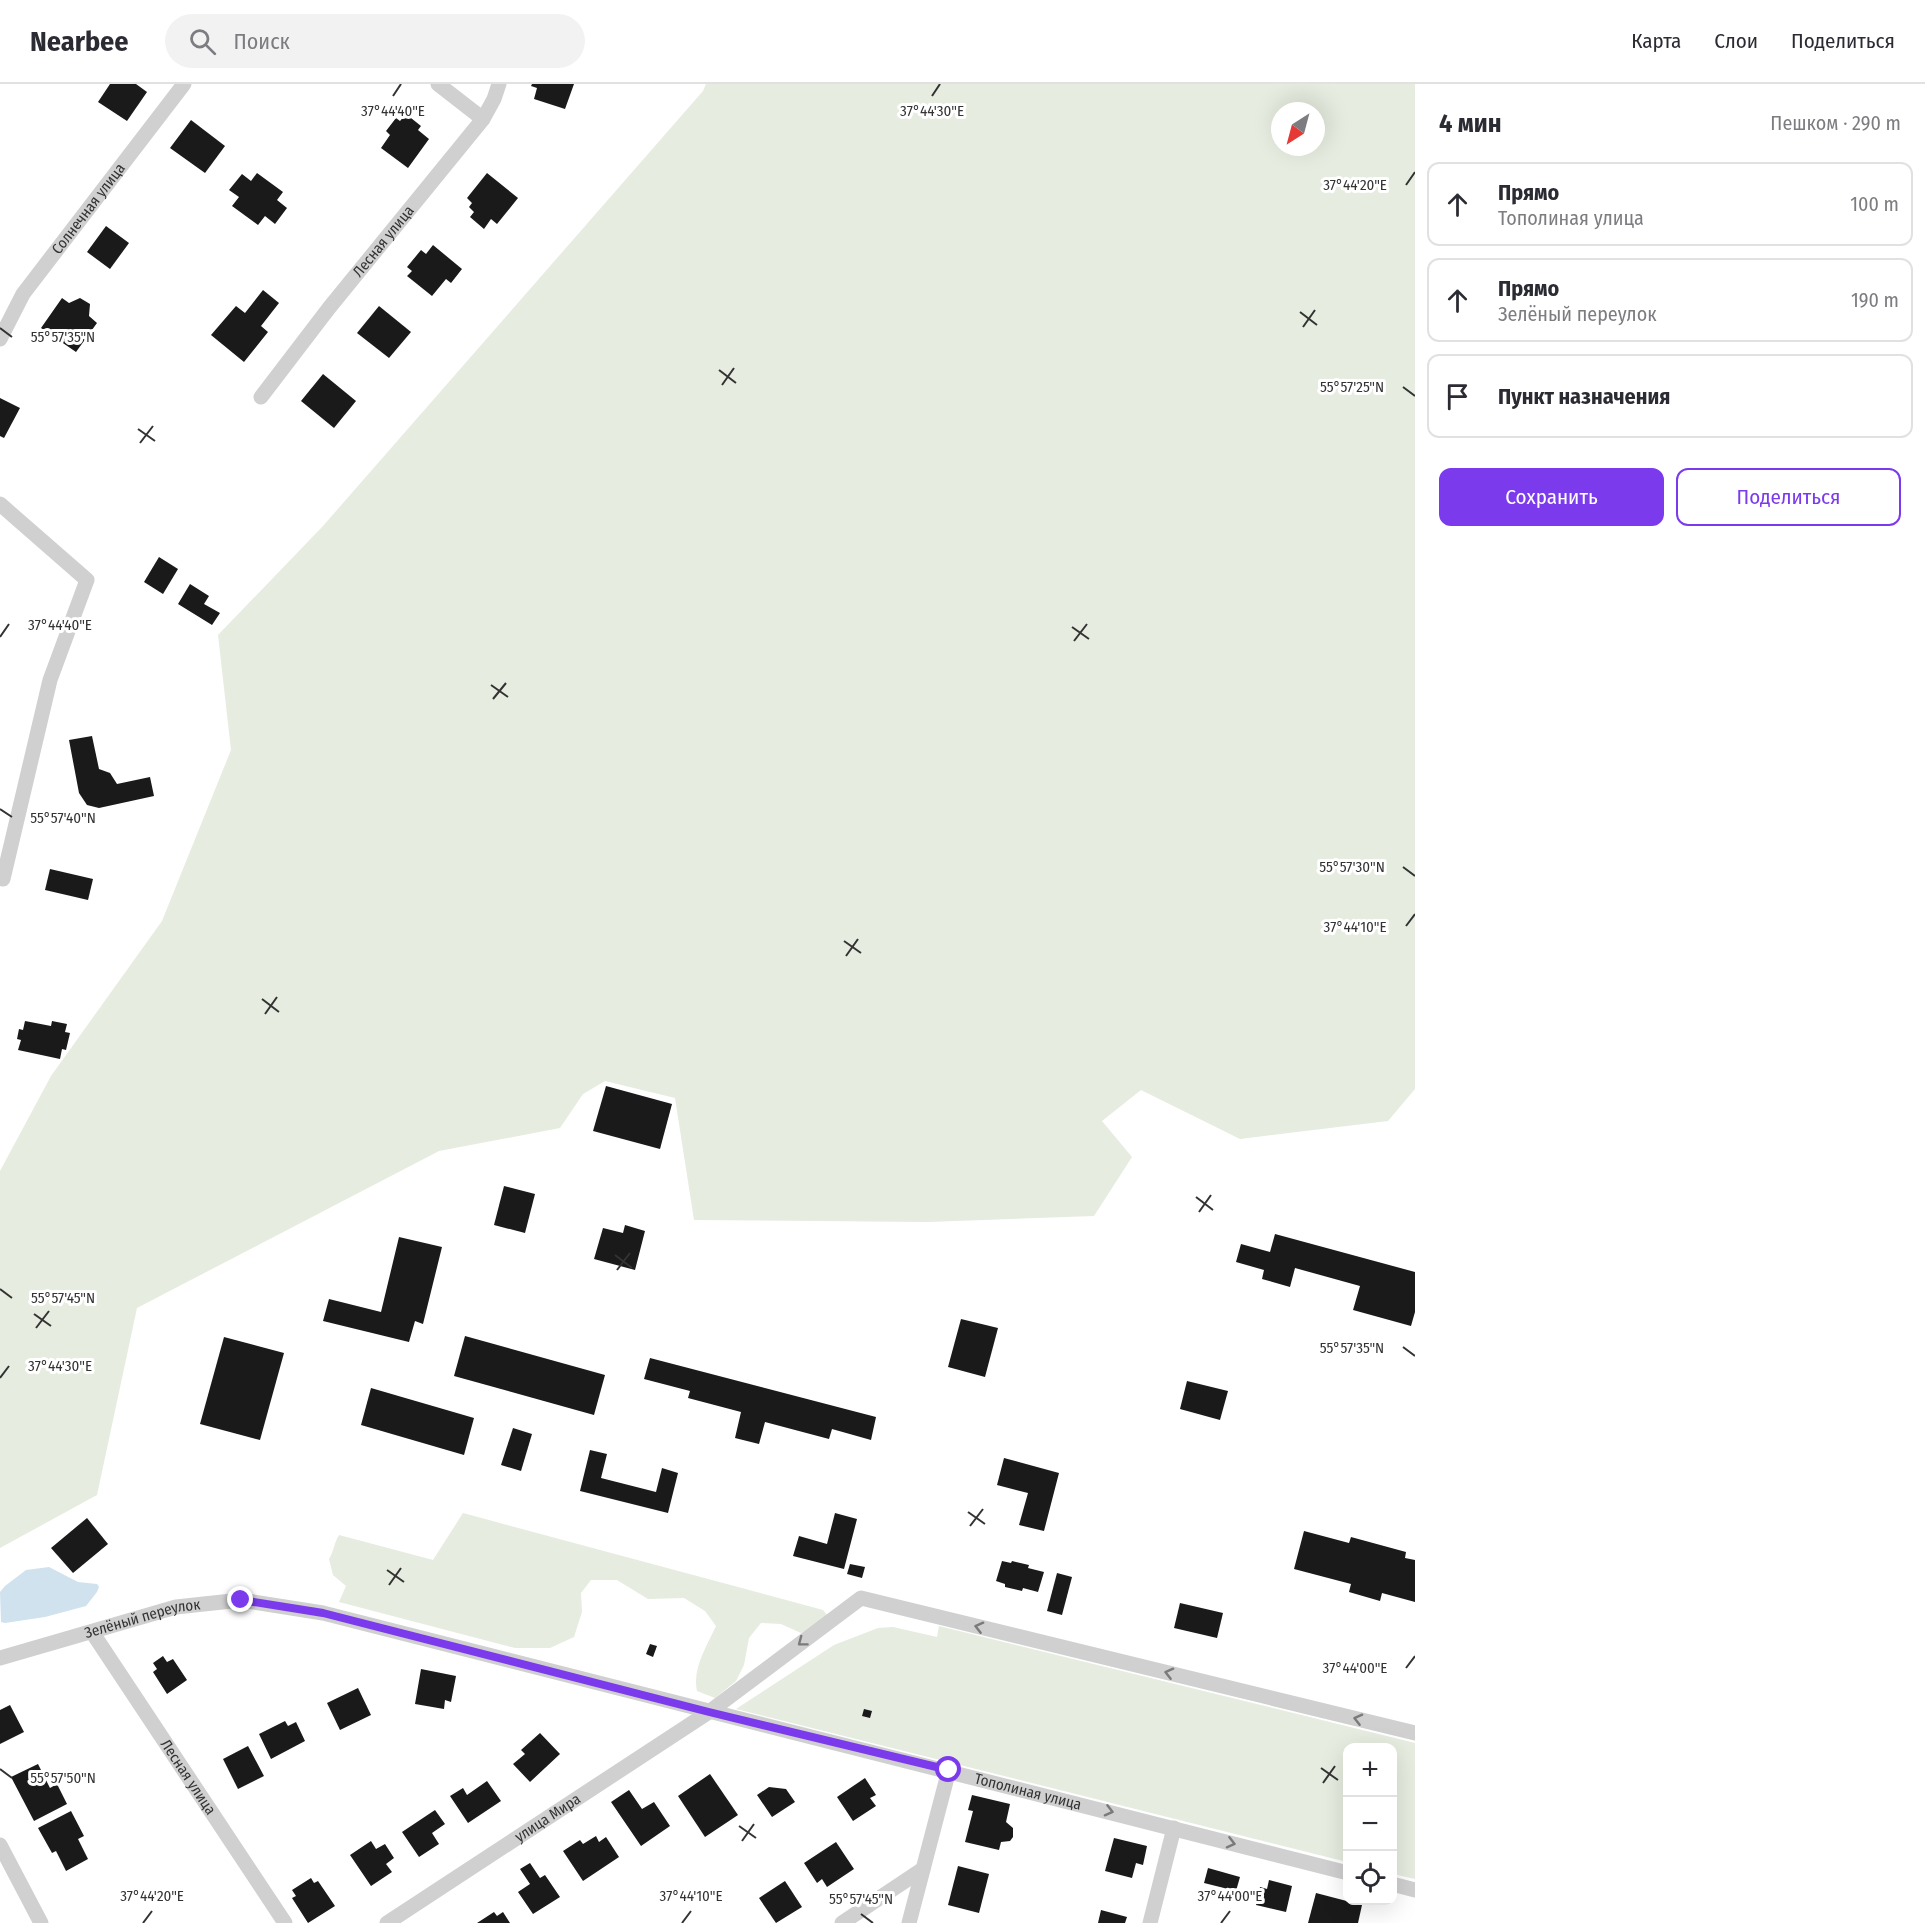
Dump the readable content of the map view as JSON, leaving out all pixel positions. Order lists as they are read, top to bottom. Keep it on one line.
{"streets":{"street":["Солнечная улица","Лесная улица","Зелёный переулок","Тополиная улица","улица Мира"]},"crossings":[["Лесная улица","Зелёный переулок"],["Зелёный переулок","Тополиная улица"],["Зелёный переулок","улица Мира"],["Тополиная улица","улица Мира"]],"one_way":["Тополиная улица","улица Мира"],"north":"bottom left","page":{"header":"Nearbee","search":"Поиск","nav":["Карта","Слои","Поделиться"],"heading":["4 мин","Пешком · 290 m"],"list":[["Прямо","Тополиная улица","100 m"],["Прямо","Зелёный переулок","190 m"],"Пункт назначения"],"buttons":["Сохранить","Поделиться"],"map_buttons":["+","−"]},"coordinates":["37°44'30\"E","37°44'40\"E","37°44'20\"E","55°57'35\"N","55°57'25\"N","55°57'40\"N","55°57'30\"N","37°44'10\"E","55°57'45\"N","37°44'00\"E","55°57'50\"N"]}
